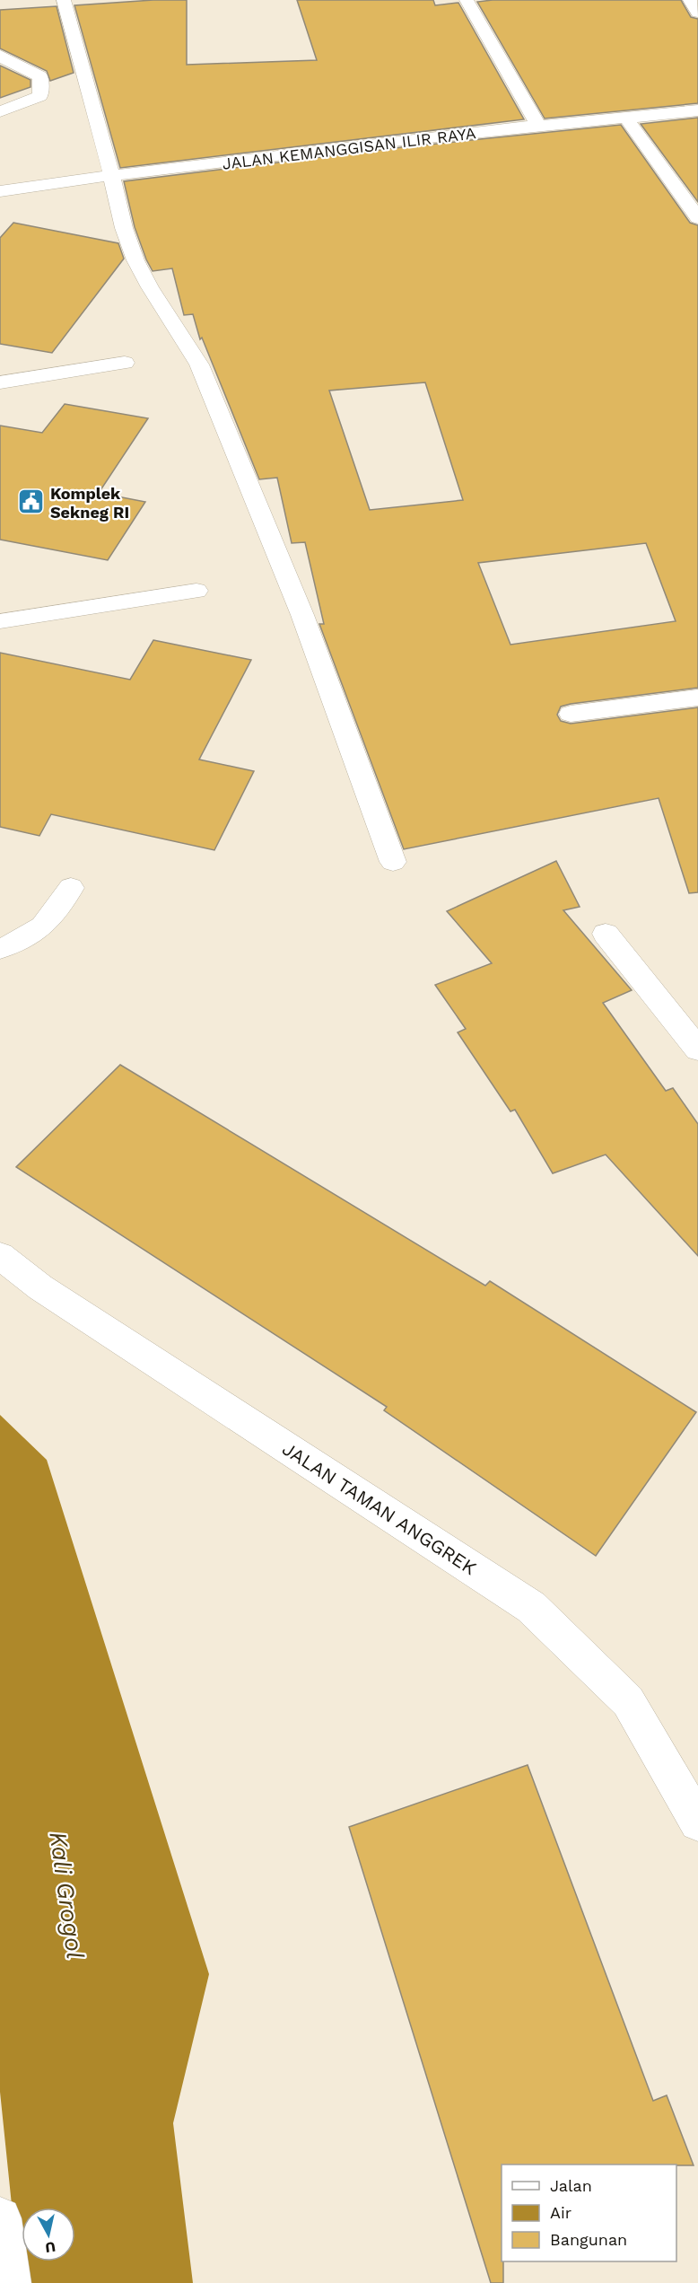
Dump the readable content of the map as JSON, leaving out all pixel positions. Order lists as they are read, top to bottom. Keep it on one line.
{"streets":{"street":["JALAN KEMANGGISAN ILIR RAYA","JALAN TAMAN ANGGREK"]},"water":["Kali Grogol"],"places":{"public building":["Komplek Sekneg RI"]},"legend":["Jalan","Air","Bangunan"],"north":"bottom"}
